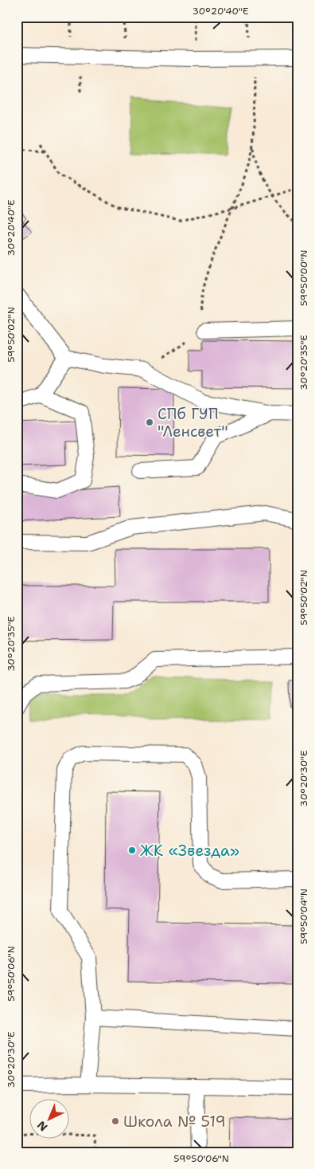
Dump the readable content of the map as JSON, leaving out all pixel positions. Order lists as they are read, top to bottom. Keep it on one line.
{"places":["СПб ГУП \"Ленсвет\"","ЖК «Звезда»","Школа № 519"],"north":"bottom left","coordinates":["30°20'40\"E","59°50'00\"N","59°50'02\"N","30°20'35\"E","30°20'30\"E","59°50'04\"N","59°50'06\"N"]}
